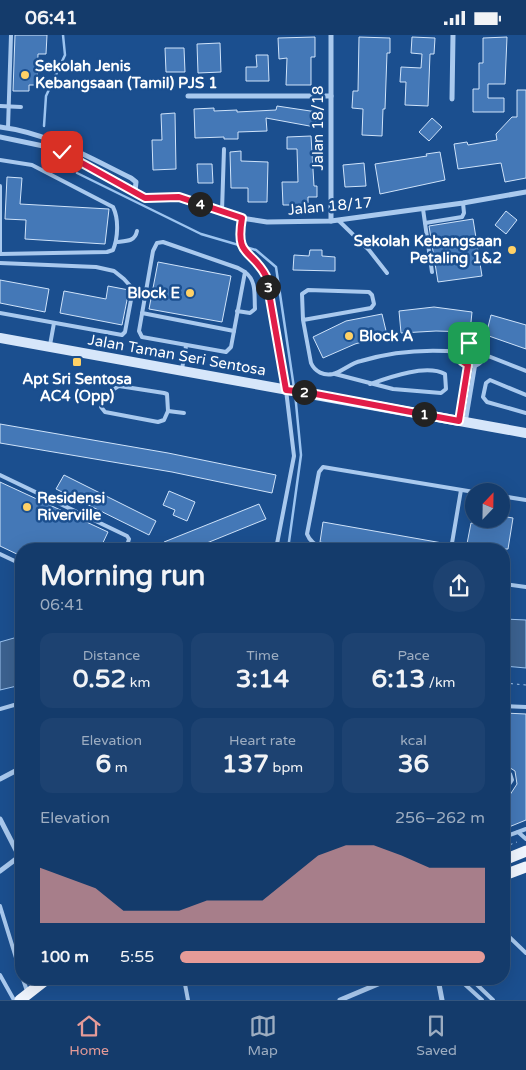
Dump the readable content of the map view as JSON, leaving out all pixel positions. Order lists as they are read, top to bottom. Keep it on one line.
{"streets":{"main road":["Jalan Taman Seri Sentosa"],"street":["Jalan 18/18","Jalan 18/17"]},"crossings":[["Jalan 18/18","Jalan 18/17"]],"places":{"other":["Sekolah Jenis Kebangsaan (Tamil) PJS 1","Sekolah Kebangsaan Petaling 1&2","Block E","Block A","Residensi Riverville"],"transit":["Apt Sri Sentosa AC4 (Opp)"]},"north":"top","page":{"status":"06:41","pins":["4","3","2","1"],"heading":["Morning run","06:41"],"stats":[["Distance","0.52 km"],["Time","3:14"],["Pace","6:13 /km"],["Elevation","6 m"],["Heart rate","137 bpm"],["kcal","36"]],"chart":["Elevation","256–262 m"],"list":[{"name":"100 m","note":"5:55"}],"tabs":["Home","Map","Saved"]}}
